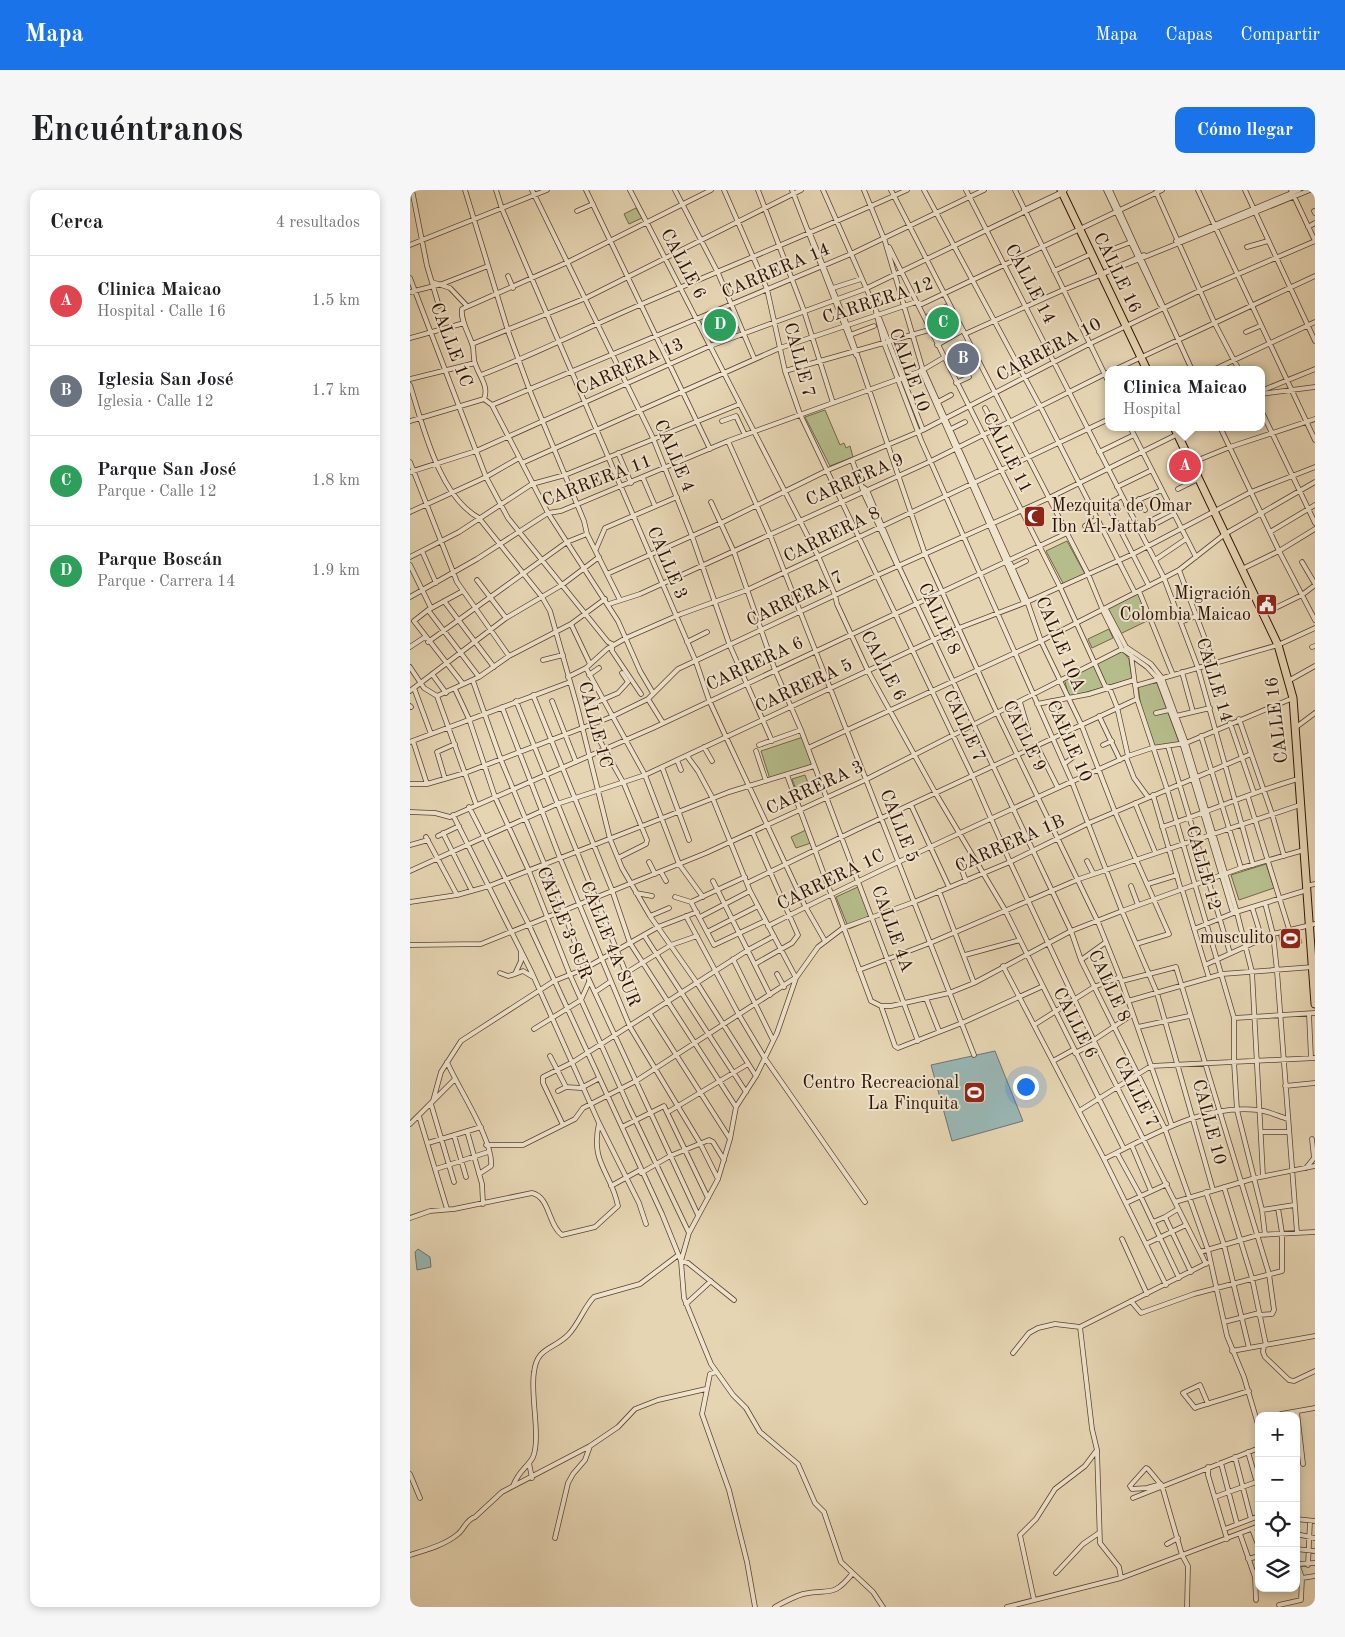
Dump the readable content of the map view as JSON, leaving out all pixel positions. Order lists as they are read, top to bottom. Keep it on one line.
{"streets":{"highway":["CALLE 16"],"street":["CALLE 6","CARRERA 14","CALLE 14","CARRERA 12","CALLE 1C","CARRERA 10","CALLE 7","CARRERA 13","CALLE 10","CALLE 11","CALLE 4","CARRERA 9","CARRERA 11","CARRERA 8","CALLE 3","CARRERA 7","CALLE 8","CALLE 10A","CARRERA 6","CARRERA 5","CALLE 9","CARRERA 3","CALLE 5","CARRERA 1B","CALLE 12","CARRERA 1C","CALLE 3 SUR","CALLE 4A","CALLE 4A SUR"]},"crossings":[["CALLE 6","CARRERA 14"],["CALLE 6","CARRERA 12"],["CALLE 6","CARRERA 10"],["CALLE 6","CARRERA 13"],["CALLE 6","CARRERA 9"],["CALLE 6","CARRERA 11"],["CALLE 6","CARRERA 8"],["CALLE 6","CARRERA 7"],["CALLE 6","CARRERA 6"],["CALLE 6","CARRERA 5"],["CALLE 6","CARRERA 3"],["CALLE 6","CARRERA 1B"],["CALLE 6","CARRERA 1C"],["CARRERA 14","CALLE 14"],["CARRERA 14","CALLE 7"],["CARRERA 14","CALLE 10"],["CARRERA 14","CALLE 11"],["CARRERA 14","CALLE 4"],["CARRERA 14","CALLE 3"],["CARRERA 14","CALLE 10A"],["CARRERA 14","CALLE 9"],["CALLE 16","CARRERA 12"],["CALLE 16","CARRERA 10"],["CALLE 16","CARRERA 13"],["CALLE 16","CARRERA 7"],["CALLE 16","CARRERA 5"],["CALLE 16","CARRERA 1C"],["CALLE 14","CARRERA 12"],["CALLE 14","CARRERA 10"],["CALLE 14","CARRERA 13"],["CALLE 14","CARRERA 9"],["CALLE 14","CARRERA 8"],["CALLE 14","CARRERA 7"],["CALLE 14","CARRERA 5"],["CALLE 14","CARRERA 1B"],["CALLE 14","CARRERA 1C"],["CARRERA 12","CALLE 7"],["CARRERA 12","CALLE 10"],["CARRERA 12","CALLE 11"],["CARRERA 12","CALLE 4"],["CARRERA 12","CALLE 3"],["CARRERA 12","CALLE 10A"],["CARRERA 12","CALLE 9"],["CALLE 1C","CARRERA 13"],["CALLE 1C","CARRERA 11"],["CALLE 1C","CARRERA 8"],["CALLE 1C","CARRERA 7"],["CALLE 1C","CARRERA 6"],["CALLE 1C","CARRERA 5"],["CALLE 1C","CARRERA 3"],["CALLE 1C","CARRERA 1B"],["CARRERA 10","CALLE 7"],["CARRERA 10","CALLE 10"],["CARRERA 10","CALLE 11"],["CARRERA 10","CALLE 4"],["CARRERA 10","CALLE 3"],["CARRERA 10","CALLE 8"],["CARRERA 10","CALLE 10A"],["CARRERA 10","CALLE 9"],["CARRERA 10","CALLE 5"],["CARRERA 10","CALLE 4A"],["CALLE 7","CARRERA 13"],["CALLE 7","CARRERA 9"],["CALLE 7","CARRERA 11"],["CALLE 7","CARRERA 8"],["CALLE 7","CARRERA 7"],["CALLE 7","CARRERA 6"],["CALLE 7","CARRERA 5"],["CALLE 7","CARRERA 3"],["CALLE 7","CARRERA 1B"],["CALLE 7","CARRERA 1C"],["CARRERA 13","CALLE 10"],["CARRERA 13","CALLE 11"],["CARRERA 13","CALLE 4"],["CARRERA 13","CALLE 3"],["CARRERA 13","CALLE 10A"],["CARRERA 13","CALLE 9"],["CALLE 10","CARRERA 9"],["CALLE 10","CARRERA 11"],["CALLE 10","CARRERA 8"],["CALLE 10","CARRERA 7"],["CALLE 10","CALLE 10A"],["CALLE 10","CARRERA 6"],["CALLE 10","CARRERA 5"],["CALLE 10","CARRERA 3"],["CALLE 10","CARRERA 1B"],["CALLE 10","CARRERA 1C"],["CALLE 11","CARRERA 9"],["CALLE 11","CARRERA 11"],["CALLE 11","CARRERA 8"],["CALLE 11","CARRERA 7"],["CALLE 11","CALLE 10A"],["CALLE 11","CARRERA 6"],["CALLE 11","CARRERA 5"],["CALLE 11","CARRERA 3"],["CALLE 11","CARRERA 1B"],["CALLE 11","CARRERA 1C"],["CALLE 4","CARRERA 9"],["CALLE 4","CARRERA 11"],["CALLE 4","CARRERA 8"],["CALLE 4","CARRERA 7"],["CALLE 4","CARRERA 6"],["CALLE 4","CARRERA 5"],["CARRERA 9","CALLE 3"],["CARRERA 9","CALLE 8"],["CARRERA 9","CALLE 10A"],["CARRERA 9","CALLE 9"],["CARRERA 9","CALLE 5"],["CARRERA 9","CALLE 4A"],["CARRERA 11","CALLE 3"],["CARRERA 11","CALLE 10A"],["CARRERA 11","CALLE 9"],["CARRERA 11","CALLE 5"],["CARRERA 8","CALLE 3"],["CARRERA 8","CALLE 8"],["CARRERA 8","CALLE 10A"],["CARRERA 8","CALLE 9"],["CARRERA 8","CALLE 5"],["CARRERA 8","CALLE 3 SUR"],["CARRERA 8","CALLE 4A"],["CARRERA 8","CALLE 4A SUR"],["CALLE 3","CARRERA 7"],["CALLE 3","CARRERA 6"],["CALLE 3","CARRERA 5"],["CALLE 3","CARRERA 3"],["CALLE 3","CARRERA 1B"],["CALLE 3","CARRERA 1C"],["CARRERA 7","CALLE 8"],["CARRERA 7","CALLE 10A"],["CARRERA 7","CALLE 9"],["CARRERA 7","CALLE 5"],["CARRERA 7","CALLE 3 SUR"],["CARRERA 7","CALLE 4A"],["CARRERA 7","CALLE 4A SUR"],["CALLE 8","CARRERA 6"],["CALLE 8","CARRERA 5"],["CALLE 8","CARRERA 3"],["CALLE 8","CARRERA 1B"],["CALLE 8","CARRERA 1C"],["CALLE 10A","CARRERA 6"],["CALLE 10A","CARRERA 5"],["CALLE 10A","CARRERA 3"],["CALLE 10A","CARRERA 1B"],["CALLE 10A","CARRERA 1C"],["CARRERA 6","CALLE 9"],["CARRERA 6","CALLE 5"],["CARRERA 6","CALLE 3 SUR"],["CARRERA 6","CALLE 4A"],["CARRERA 6","CALLE 4A SUR"],["CARRERA 5","CALLE 9"],["CARRERA 5","CALLE 5"],["CARRERA 5","CALLE 3 SUR"],["CARRERA 5","CALLE 4A"],["CARRERA 5","CALLE 4A SUR"],["CALLE 9","CARRERA 3"],["CALLE 9","CARRERA 1B"],["CALLE 9","CARRERA 1C"],["CARRERA 3","CALLE 5"],["CARRERA 3","CALLE 3 SUR"],["CARRERA 3","CALLE 4A"],["CARRERA 3","CALLE 4A SUR"],["CALLE 5","CARRERA 1B"],["CALLE 5","CARRERA 1C"],["CARRERA 1B","CALLE 12"],["CARRERA 1B","CALLE 3 SUR"],["CARRERA 1B","CALLE 4A"],["CARRERA 1B","CALLE 4A SUR"],["CALLE 12","CARRERA 1C"],["CARRERA 1C","CALLE 4A"]],"places":{"mosque":["Mezquita de Omar Ibn Al-Jattab"],"public building":["Migración Colombia Maicao"],"sports":["musculito","Centro Recreacional La Finquita"]},"page":{"header":"Mapa","nav":["Mapa","Capas","Compartir"],"buttons":"Cómo llegar","title":"Encuéntranos","heading":["Cerca","4 resultados"],"list":[{"mark":"A","name":"Clinica Maicao","note":"Hospital · Calle 16","value":"1.5 km"},{"mark":"B","name":"Iglesia San José","note":"Iglesia · Calle 12","value":"1.7 km"},{"mark":"C","name":"Parque San José","note":"Parque · Calle 12","value":"1.8 km"},{"mark":"D","name":"Parque Boscán","note":"Parque · Carrera 14","value":"1.9 km"}],"pins":["C","D","B","A"],"popup":["Clinica Maicao","Hospital"],"map_buttons":["+","−"]}}
